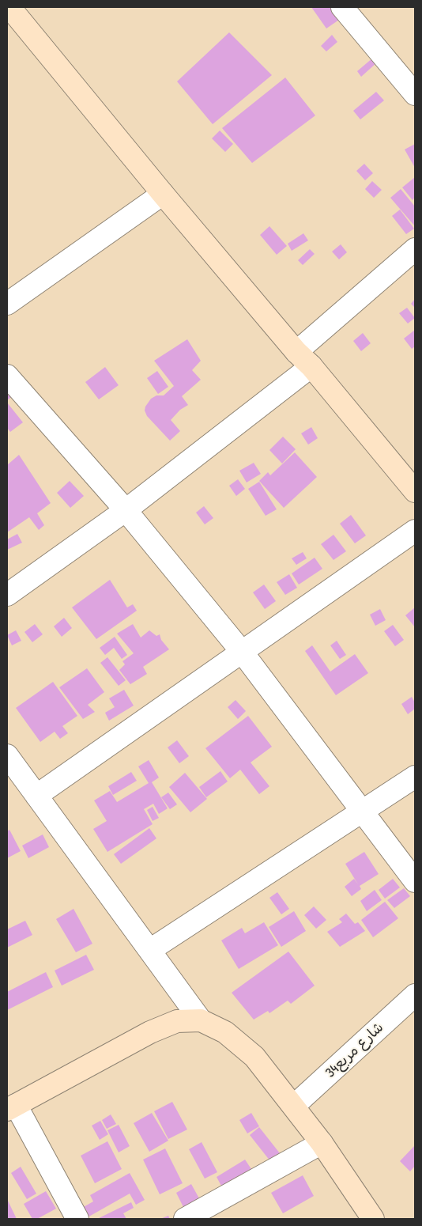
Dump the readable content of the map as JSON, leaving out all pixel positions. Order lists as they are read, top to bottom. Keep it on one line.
{"streets":{"street":["شارع مربع34"]}}
